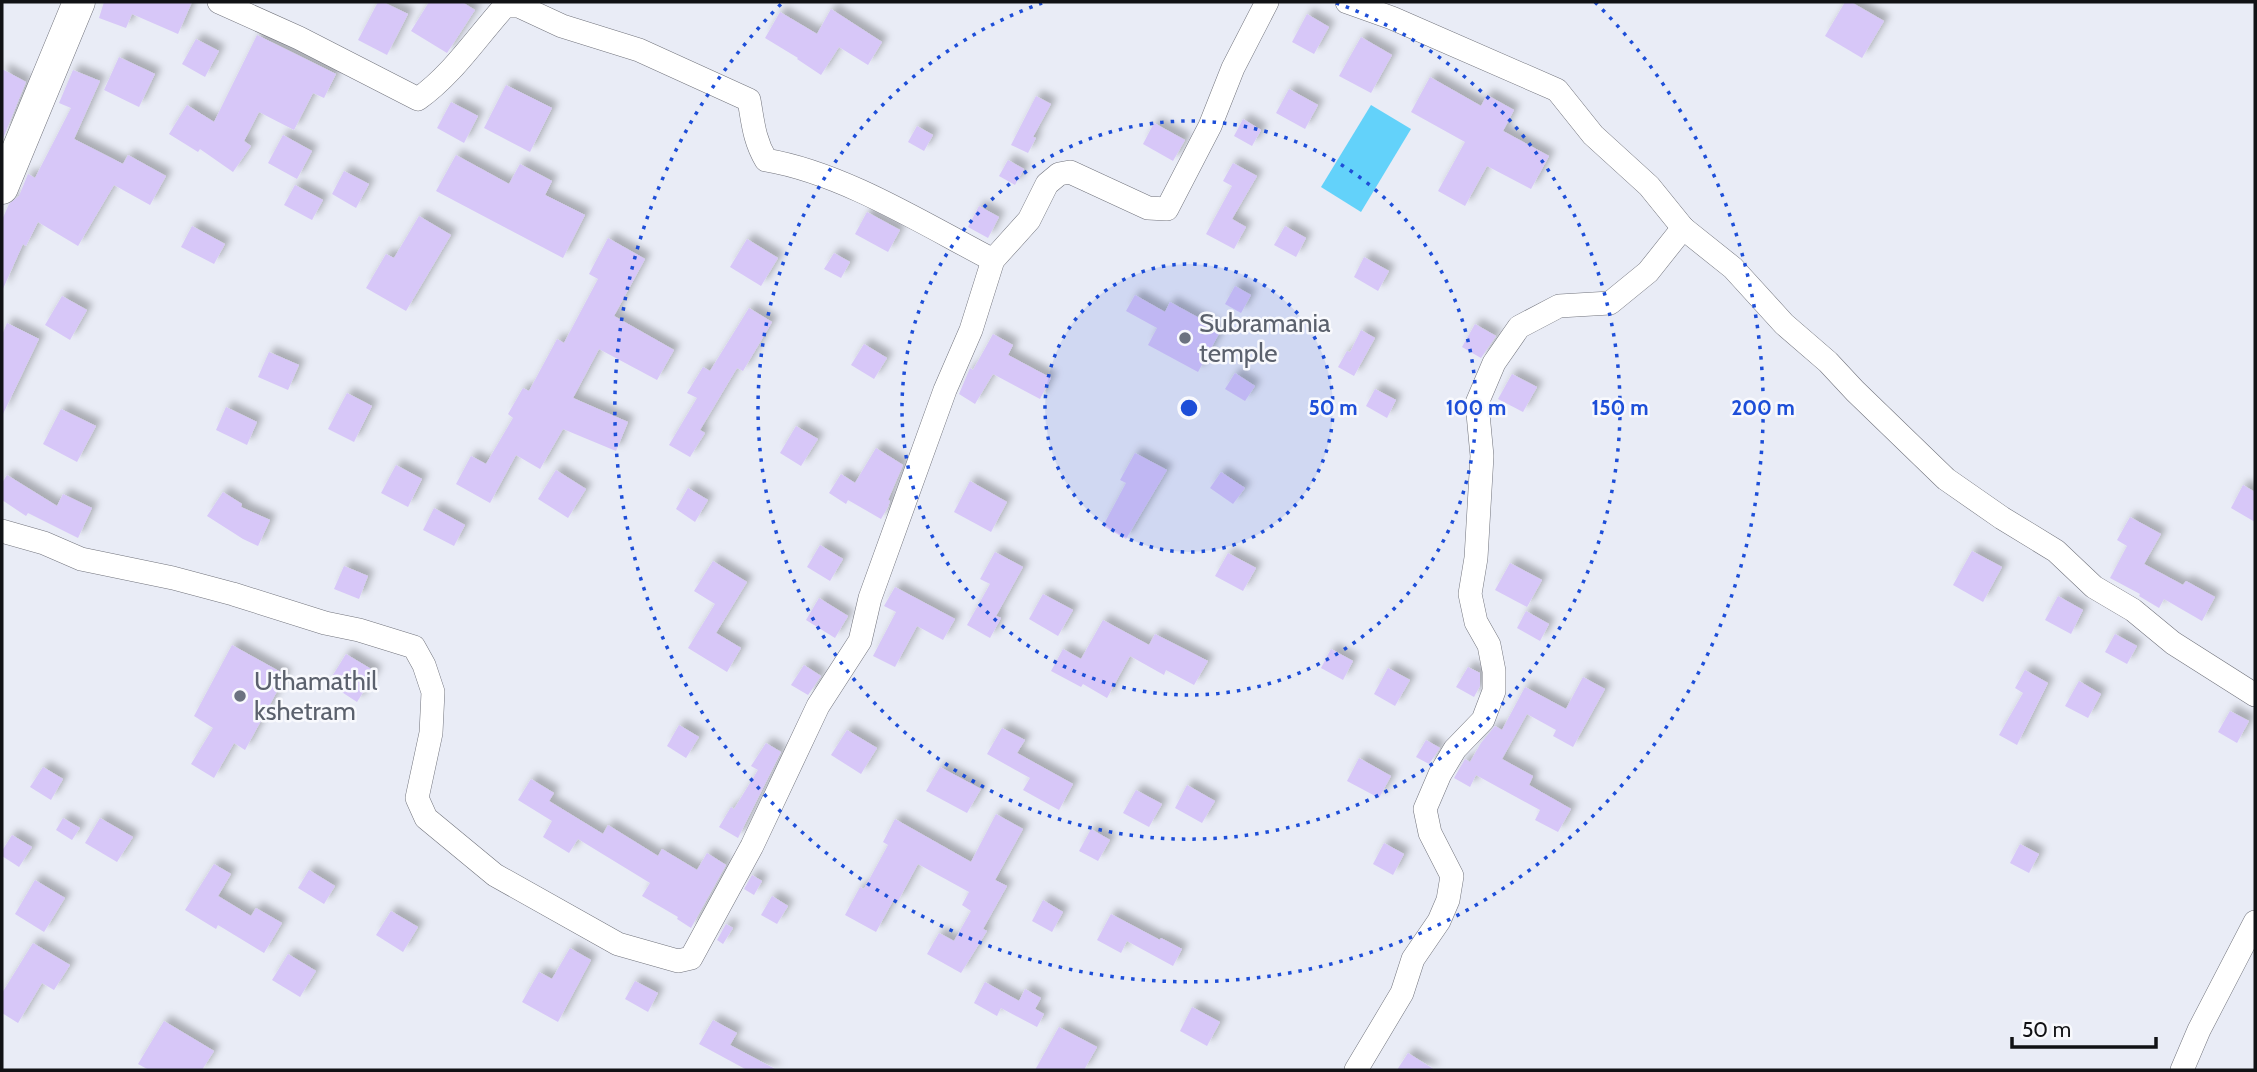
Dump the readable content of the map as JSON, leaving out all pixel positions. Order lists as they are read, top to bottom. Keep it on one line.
{"places":["Subramania temple","Uthamathil kshetram"],"scale_bar":"50 m","rings":["50 m","100 m","150 m","200 m"]}
